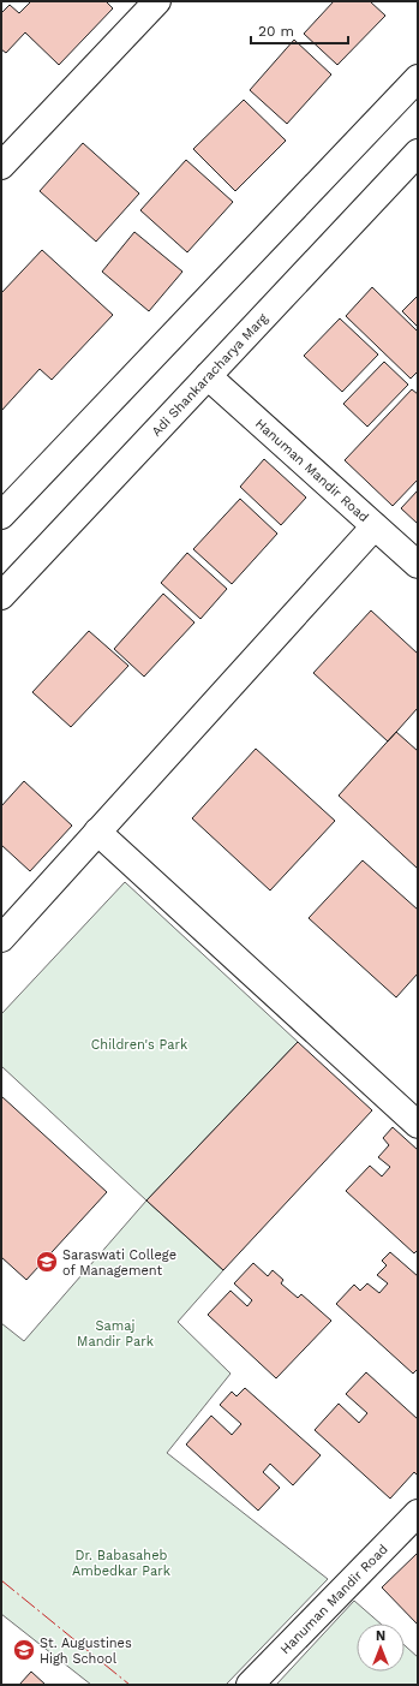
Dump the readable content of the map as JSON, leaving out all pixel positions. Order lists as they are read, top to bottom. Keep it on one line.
{"streets":{"street":["Adi Shankaracharya Marg","Hanuman Mandir Road"]},"crossings":[["Adi Shankaracharya Marg","Hanuman Mandir Road"]],"parks":["Children's Park","Samaj Mandir Park","Dr. Babasaheb Ambedkar Park"],"places":{"school or university":["Saraswati College of Management","St. Augustines High School"]},"scale_bar":"20 m","north":"top"}
